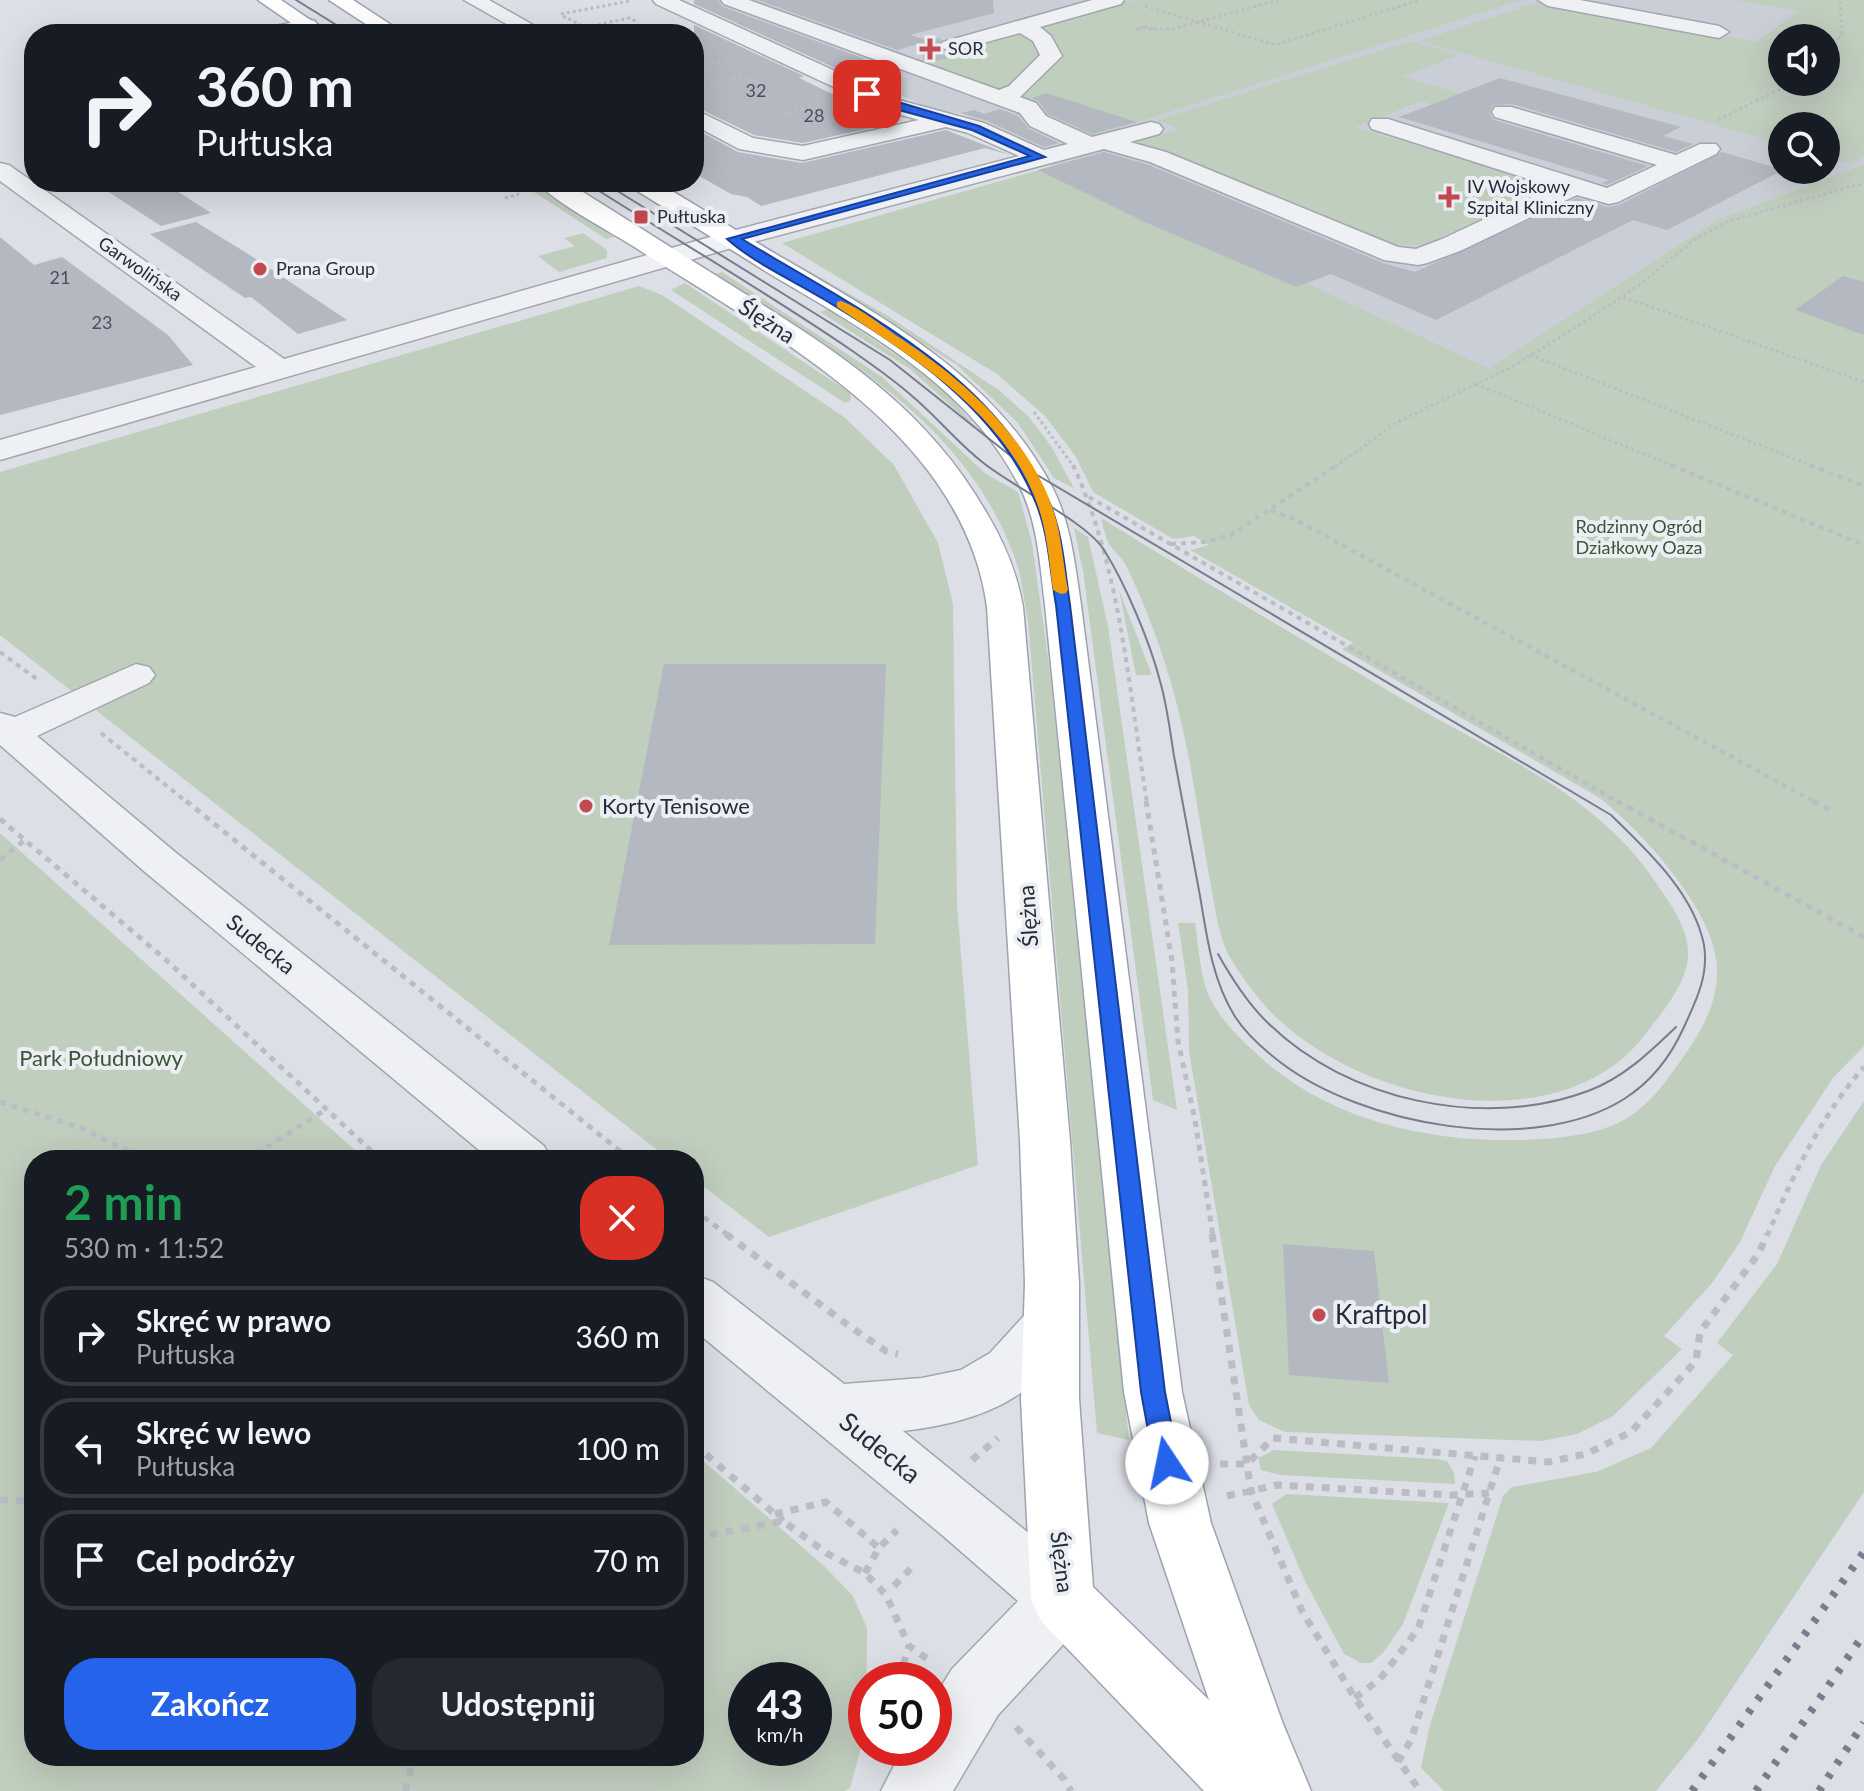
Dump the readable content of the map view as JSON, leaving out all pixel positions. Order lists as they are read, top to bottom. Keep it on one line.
{"streets":{"main road":["Ślężna"],"street":["Garwolińska","Sudecka"]},"crossings":[["Ślężna","Sudecka"]],"parks":["Rodzinny Ogród Działkowy Oaza","Park Południowy"],"places":{"health":["SOR","IV Wojskowy Szpital Kliniczny"],"transit":["Pułtuska"],"other":["Prana Group","Korty Tenisowe","Kraftpol"]},"house_numbers":["32","28","21","23"],"page":{"turn":["360 m","Pułtuska"],"heading":["2 min","530 m · 11:52"],"list":[{"name":"Skręć w prawo","note":"Pułtuska","value":"360 m"},{"name":"Skręć w lewo","note":"Pułtuska","value":"100 m"},{"name":"Cel podróży","value":"70 m"}],"buttons":["Zakończ","Udostępnij"],"speed":"43 km/h","limit":"50"}}
